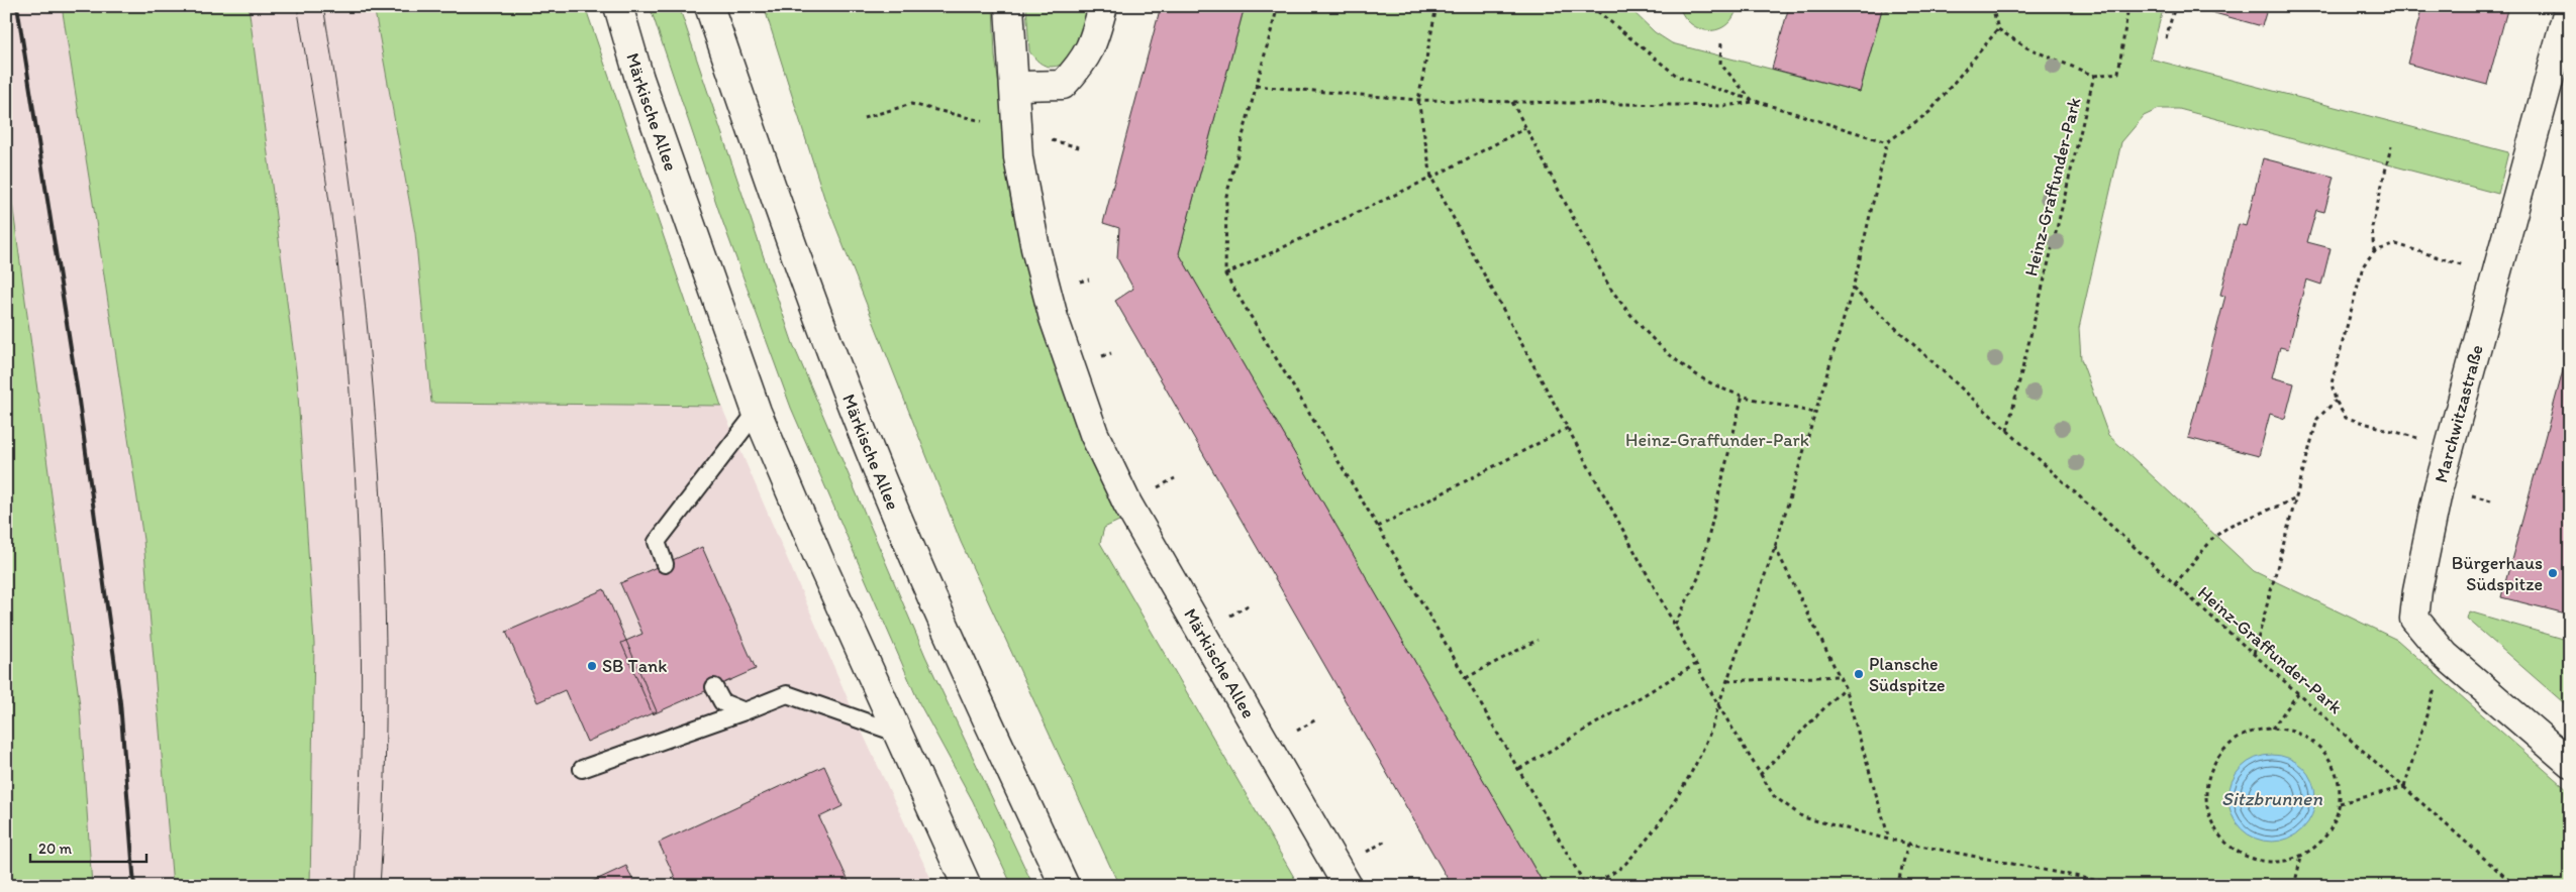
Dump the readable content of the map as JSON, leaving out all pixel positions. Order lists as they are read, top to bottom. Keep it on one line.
{"streets":{"street":["Märkische Allee","Marchwitzastraße"],"path":["Heinz-Graffunder-Park"]},"water":["Sitzbrunnen"],"parks":["Heinz-Graffunder-Park"],"places":["Bürgerhaus Südspitze","SB Tank","Plansche Südspitze"],"scale_bar":"20 m"}
